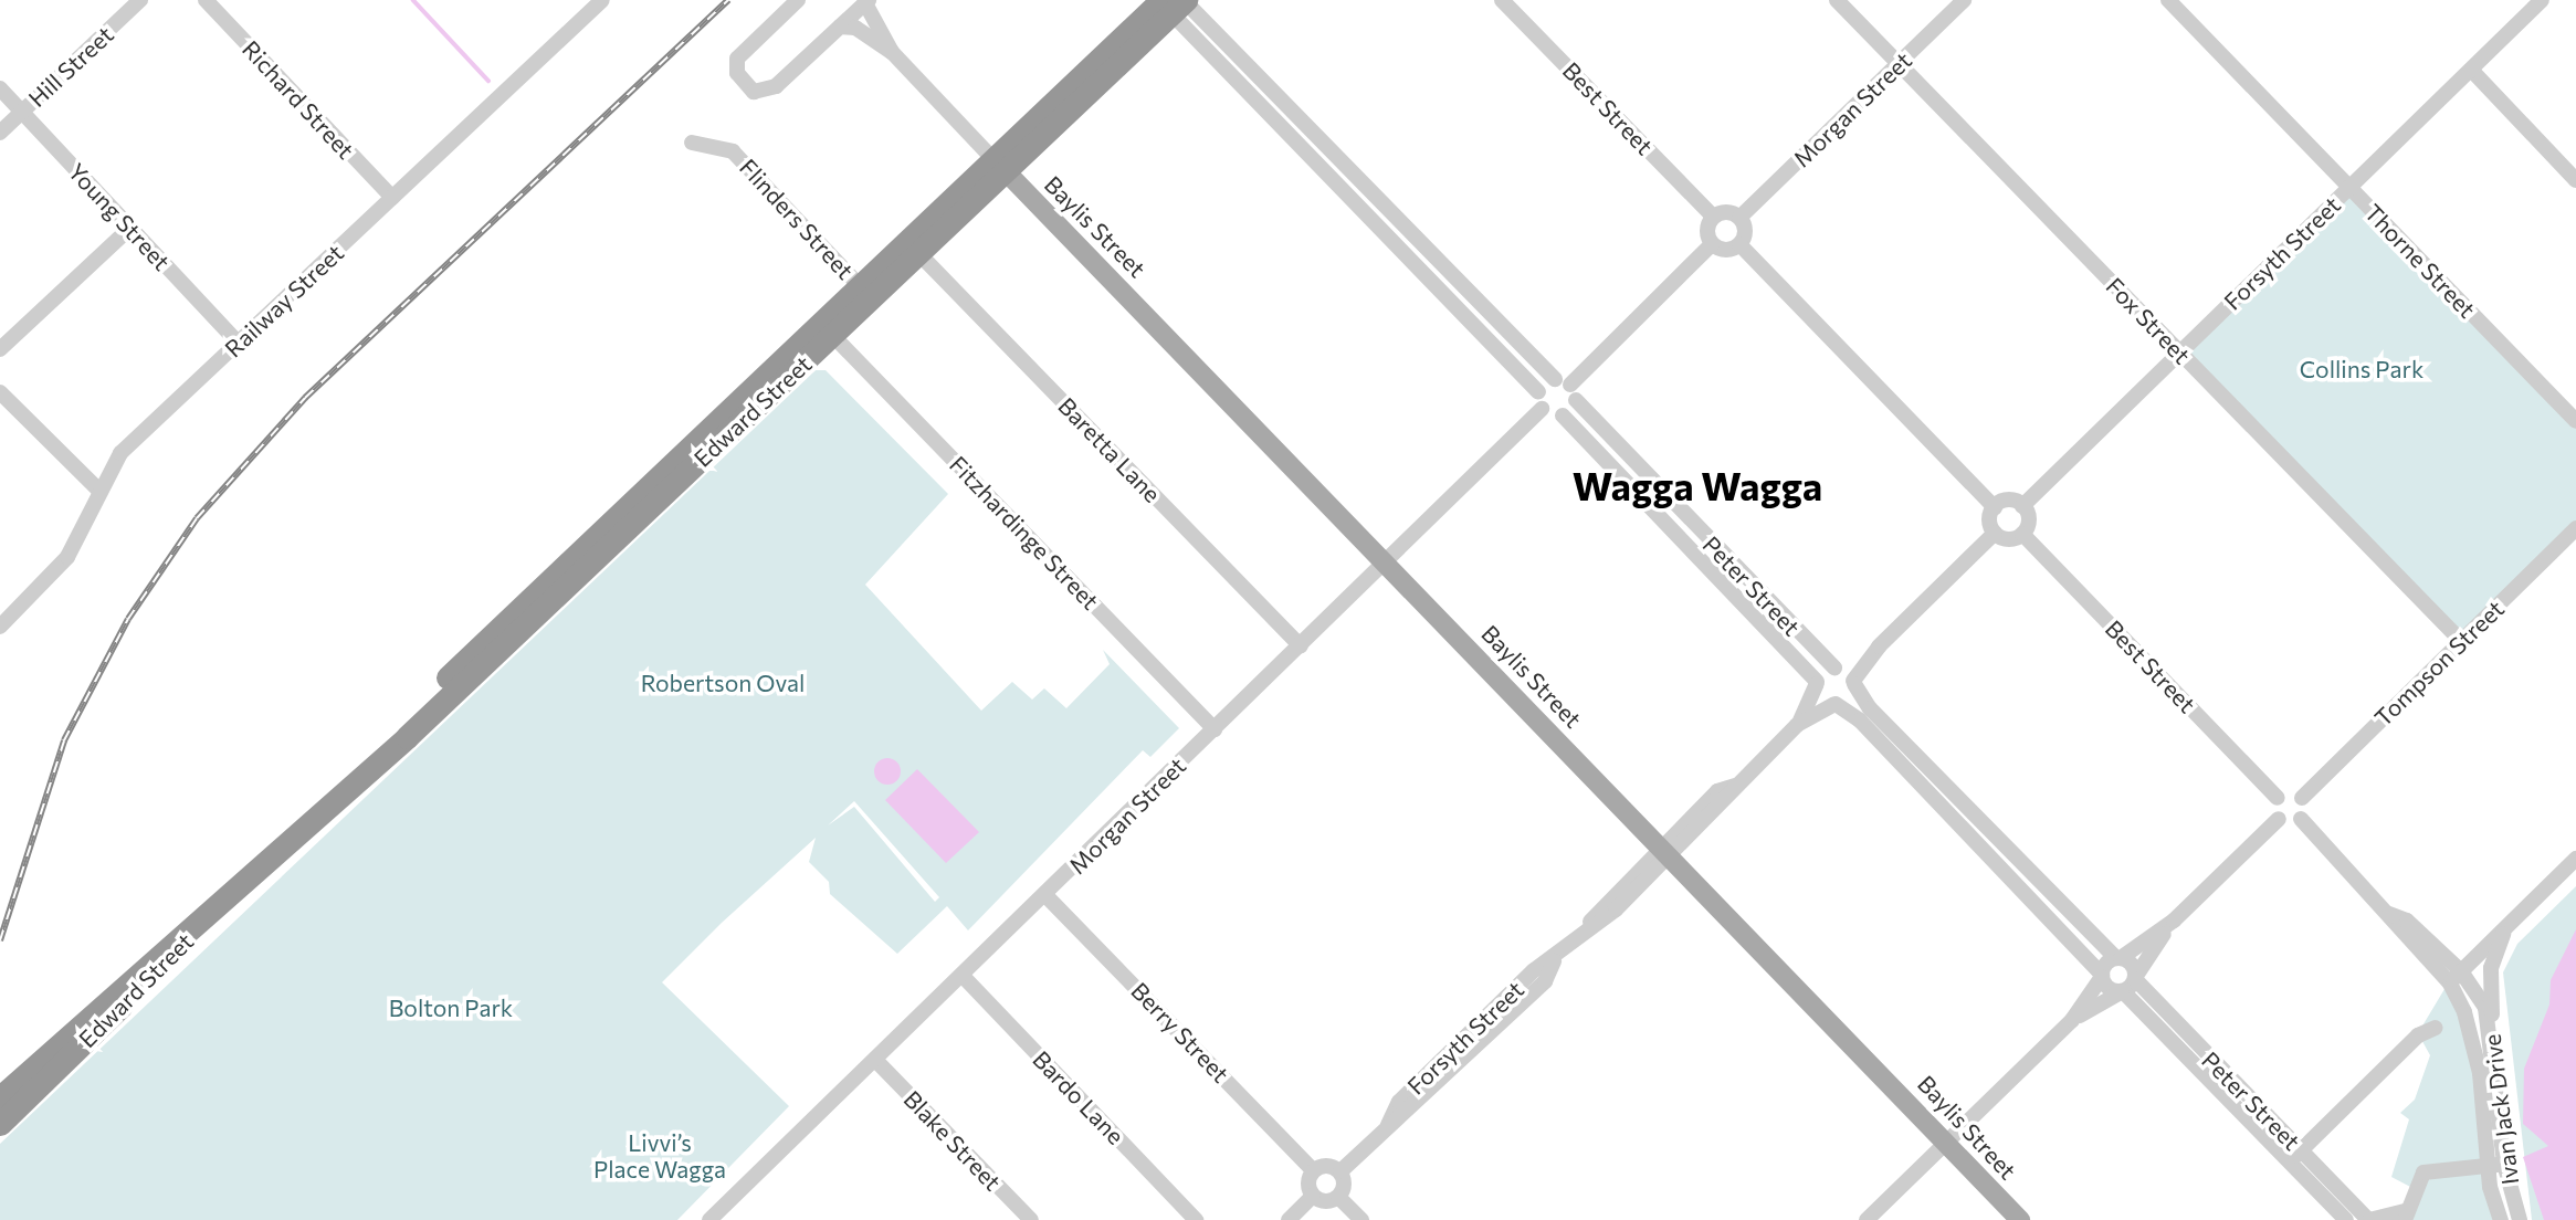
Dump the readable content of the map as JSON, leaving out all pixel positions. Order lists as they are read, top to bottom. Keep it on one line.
{"streets":{"highway":["Edward Street"],"main road":["Baylis Street"],"street":["Hill Street","Richard Street","Best Street","Morgan Street","Young Street","Flinders Street","Forsyth Street","Thorne Street","Railway Street","Fox Street","Baretta Lane","Fitzhardinge Street","Peter Street","Tompson Street","Berry Street","Bardo Lane","Ivan Jack Drive","Blake Street"]},"crossings":[["Hill Street","Young Street"],["Richard Street","Railway Street"],["Best Street","Forsyth Street"],["Morgan Street","Baylis Street"],["Morgan Street","Fox Street"],["Morgan Street","Baretta Lane"],["Morgan Street","Fitzhardinge Street"],["Morgan Street","Peter Street"],["Morgan Street","Berry Street"],["Morgan Street","Bardo Lane"],["Morgan Street","Blake Street"],["Young Street","Railway Street"],["Flinders Street","Edward Street"],["Baylis Street","Forsyth Street"],["Baylis Street","Edward Street"],["Forsyth Street","Thorne Street"],["Forsyth Street","Fox Street"],["Forsyth Street","Peter Street"],["Fox Street","Tompson Street"],["Edward Street","Baretta Lane"],["Edward Street","Fitzhardinge Street"],["Edward Street","Peter Street"]],"districts":["Wagga Wagga"],"parks":["Collins Park","Robertson Oval","Bolton Park","Livvi’s Place Wagga"]}
